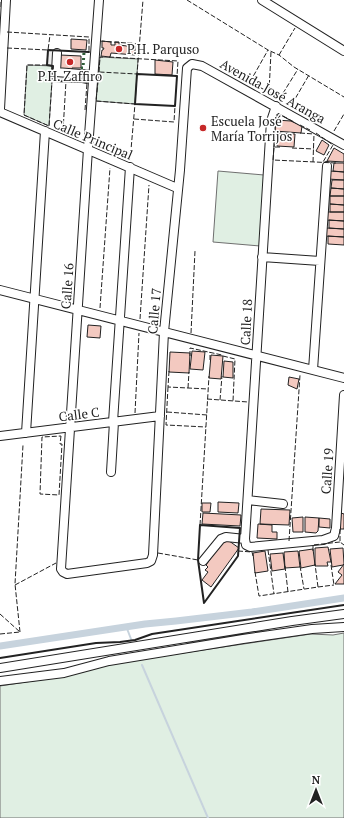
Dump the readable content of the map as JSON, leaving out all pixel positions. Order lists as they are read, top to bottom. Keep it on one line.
{"streets":{"street":["Avenida José Aranga","Calle Principal","Calle 16","Calle 17","Calle 18","Calle C","Calle 19"]},"crossings":[["Avenida José Aranga","Calle 17"],["Avenida José Aranga","Calle 18"],["Calle Principal","Calle 16"],["Calle Principal","Calle 17"],["Calle 16","Calle 17"],["Calle 16","Calle C"],["Calle 17","Calle C"],["Calle 18","Calle 19"]],"places":["P.H. Parquso","P.H. Zaffiro","Escuela José María Torrijos"],"north":"top"}
